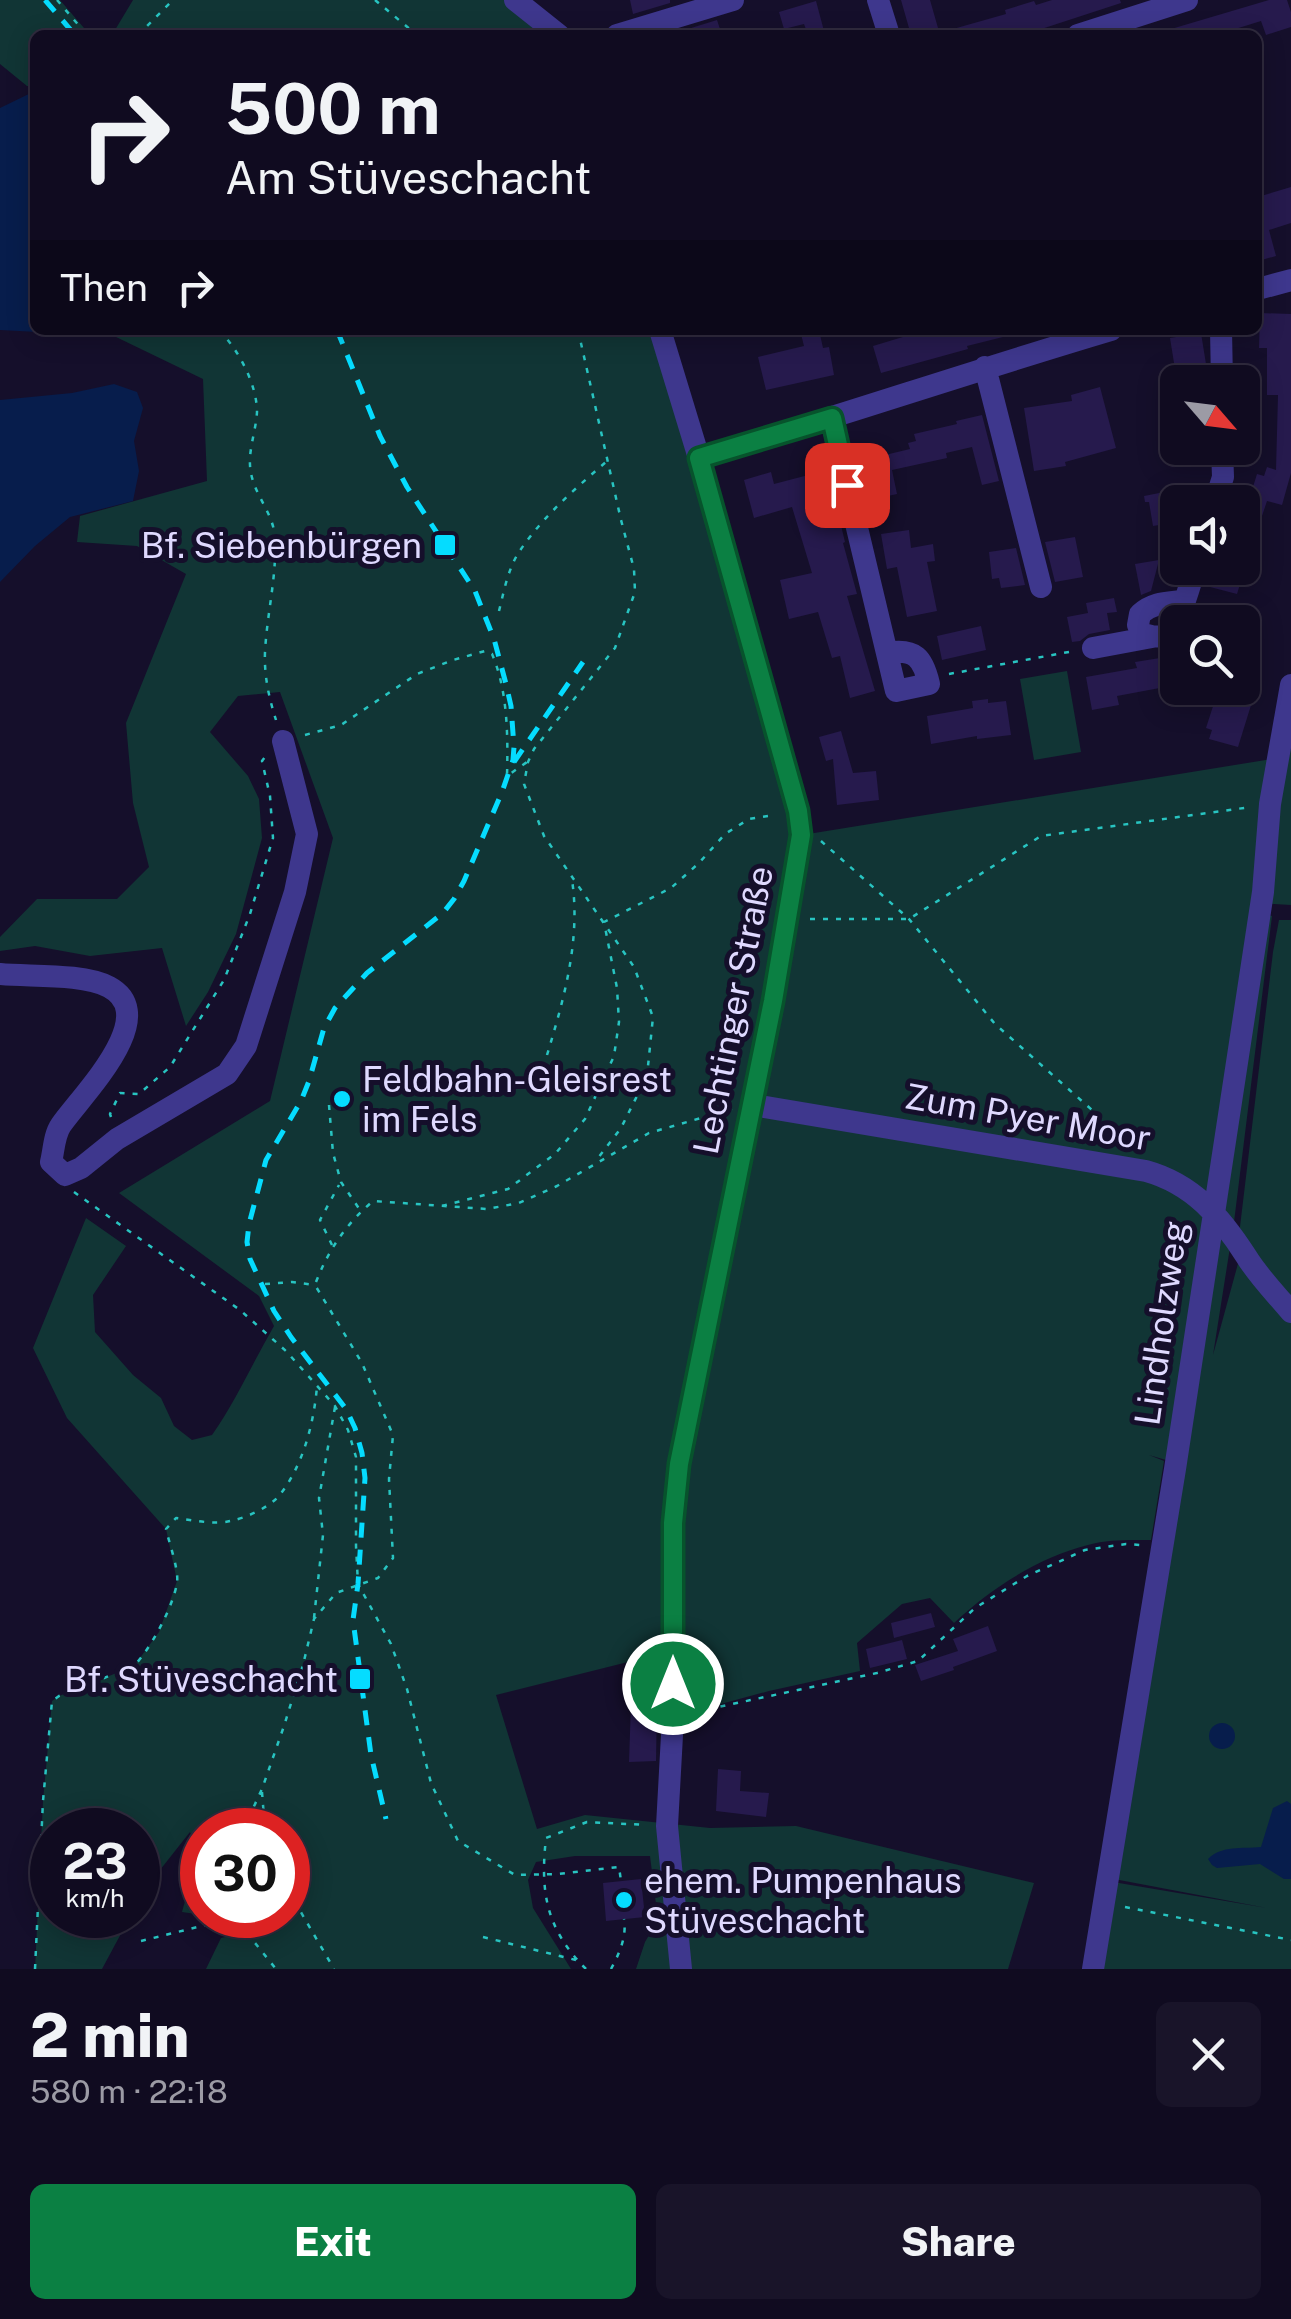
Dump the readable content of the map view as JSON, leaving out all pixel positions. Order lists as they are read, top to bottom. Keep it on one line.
{"streets":{"street":["Lechtinger Straße","Zum Pyer Moor","Lindholzweg"]},"crossings":[["Lechtinger Straße","Zum Pyer Moor"],["Zum Pyer Moor","Lindholzweg"]],"places":{"transit":["Bf. Siebenbürgen","Bf. Stüveschacht"],"other":["Feldbahn-Gleisrest im Fels","ehem. Pumpenhaus Stüveschacht"]},"north":"bottom right","page":{"turn":["500 m","Am Stüveschacht"],"then":"Then","speed":"23 km/h","limit":"30","heading":["2 min","580 m · 22:18"],"buttons":["Exit","Share"]}}
